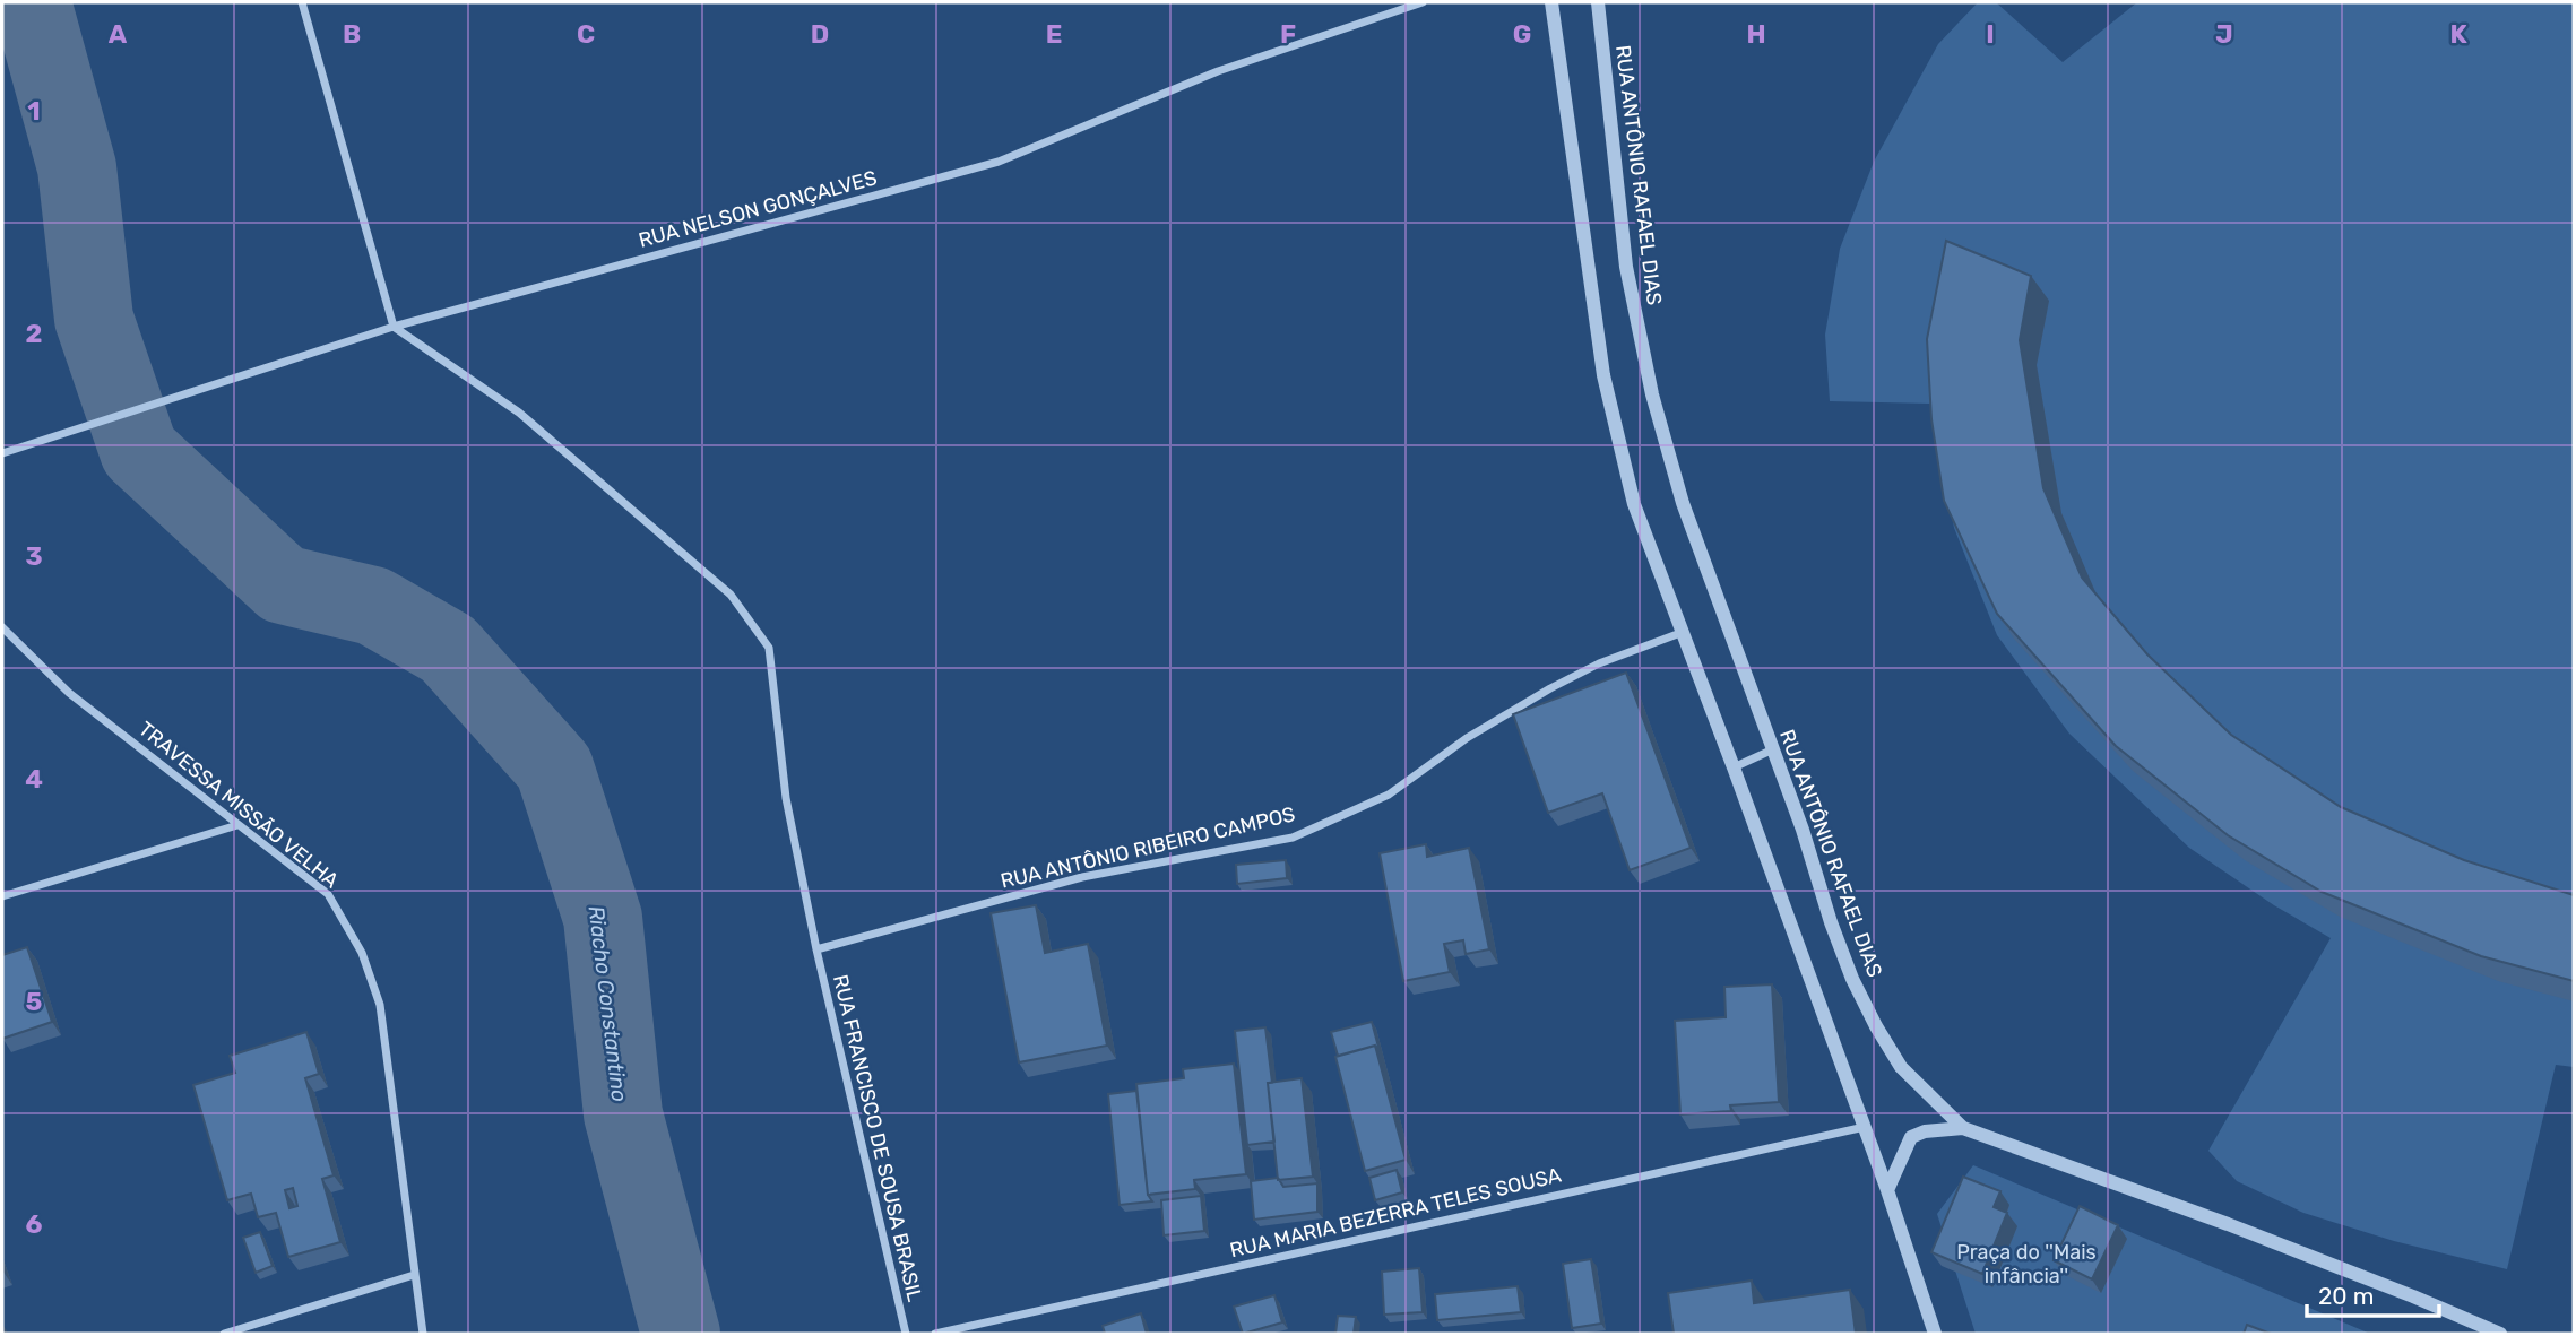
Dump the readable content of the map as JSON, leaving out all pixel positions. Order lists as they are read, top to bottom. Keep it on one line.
{"streets":{"street":["RUA ANTÔNIO RAFAEL DIAS","RUA NELSON GONÇALVES","TRAVESSA MISSÃO VELHA","RUA ANTÔNIO RIBEIRO CAMPOS","RUA FRANCISCO DE SOUSA BRASIL","RUA MARIA BEZERRA TELES SOUSA"]},"crossings":[["RUA NELSON GONÇALVES","RUA FRANCISCO DE SOUSA BRASIL"],["RUA ANTÔNIO RIBEIRO CAMPOS","RUA FRANCISCO DE SOUSA BRASIL"]],"water":["Riacho Constantino"],"parks":["Praça do ''Mais infância''"],"scale_bar":"20 m","grid":{"columns":["A","B","C","D","E","F","G","H","I","J","K"],"rows":["1","2","3","4","5","6"]}}
